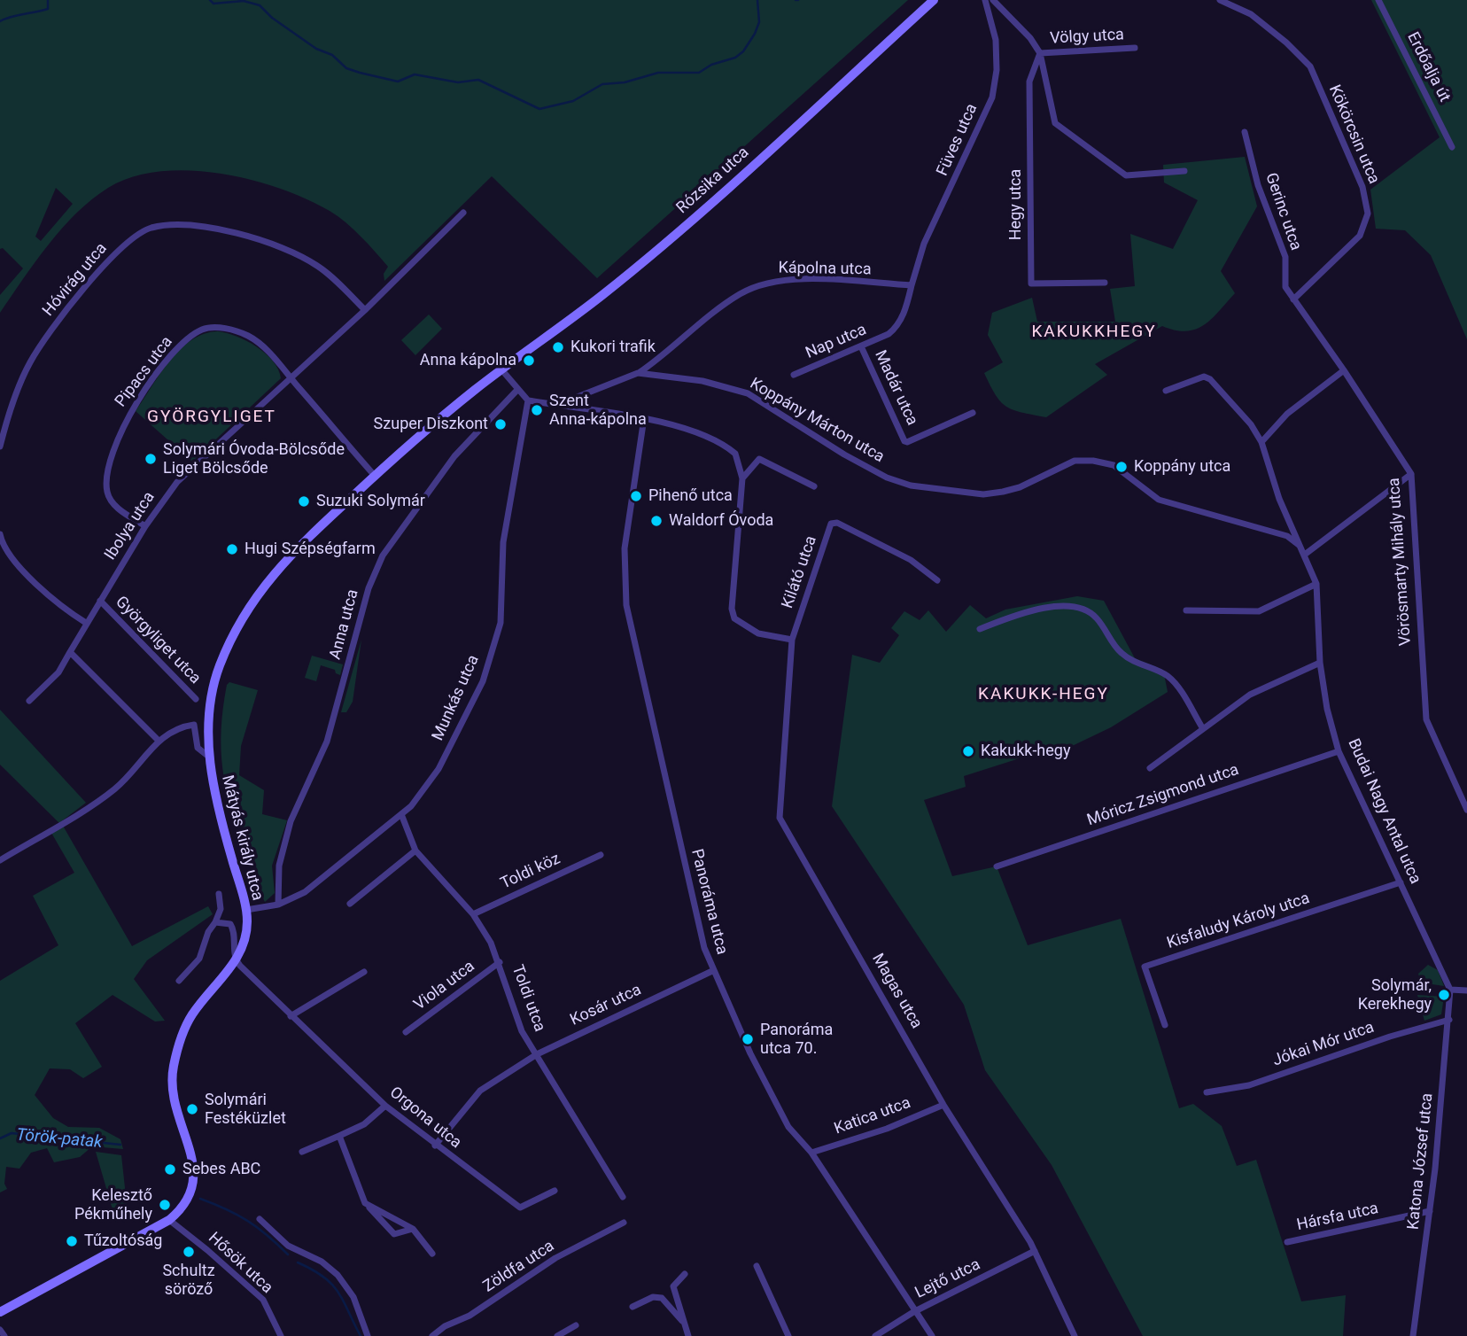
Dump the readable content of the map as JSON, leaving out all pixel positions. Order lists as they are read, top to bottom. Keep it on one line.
{"streets":{"main road":["Rózsika utca","Mátyás király utca"],"street":["Völgy utca","Erdőalja út","Kökörcsin utca","Füves utca","Hegy utca","Gerinc utca","Kápolna utca","Hóvirág utca","Nap utca","Pipacs utca","Madár utca","Koppány Márton utca","Ibolya utca","Vörösmarty Mihály utca","Kilátó utca","Anna utca","Györgyliget utca","Munkás utca","Móricz Zsigmond utca","Budai Nagy Antal utca","Toldi köz","Panoráma utca","Kisfaludy Károly utca","Viola utca","Magas utca","Toldi utca","Kosár utca","Jókai Mór utca","Katica utca","Orgona utca","Katona József utca","Hársfa utca","Hősök utca","Zöldfa utca","Lejtő utca"]},"crossings":[["Völgy utca","Hegy utca"],["Kökörcsin utca","Gerinc utca"],["Kökörcsin utca","Vörösmarty Mihály utca"],["Füves utca","Kápolna utca"],["Füves utca","Nap utca"],["Rózsika utca","Mátyás király utca"],["Gerinc utca","Vörösmarty Mihály utca"],["Kápolna utca","Nap utca"],["Kápolna utca","Koppány Márton utca"],["Hóvirág utca","Ibolya utca"],["Nap utca","Madár utca"],["Pipacs utca","Ibolya utca"],["Koppány Márton utca","Budai Nagy Antal utca"],["Ibolya utca","Györgyliget utca"],["Kilátó utca","Magas utca"],["Anna utca","Munkás utca"],["Munkás utca","Mátyás király utca"],["Munkás utca","Toldi utca"],["Móricz Zsigmond utca","Budai Nagy Antal utca"],["Budai Nagy Antal utca","Kisfaludy Károly utca"],["Budai Nagy Antal utca","Katona József utca"],["Mátyás király utca","Orgona utca"],["Mátyás király utca","Hősök utca"],["Toldi köz","Toldi utca"],["Panoráma utca","Kosár utca"],["Panoráma utca","Katica utca"],["Panoráma utca","Lejtő utca"],["Viola utca","Toldi utca"],["Magas utca","Katica utca"],["Magas utca","Lejtő utca"],["Toldi utca","Kosár utca"],["Kosár utca","Orgona utca"],["Jókai Mór utca","Katona József utca"],["Katona József utca","Hársfa utca"]],"districts":["KAKUKKHEGY","GYÖRGYLIGET","KAKUKK-HEGY"],"water":["Török-patak"],"places":["Kukori trafik","Anna kápolna","Szent Anna-kápolna","Szuper Diszkont","Solymári Óvoda-Bölcsőde Liget Bölcsőde","Koppány utca","Pihenő utca","Suzuki Solymár","Waldorf Óvoda","Hugi Szépségfarm","Kakukk-hegy","Solymár, Kerekhegy","Panoráma utca 70.","Solymári Festéküzlet","Sebes ABC","Kelesztő Pékműhely","Tűzoltóság","Schultz söröző"]}
